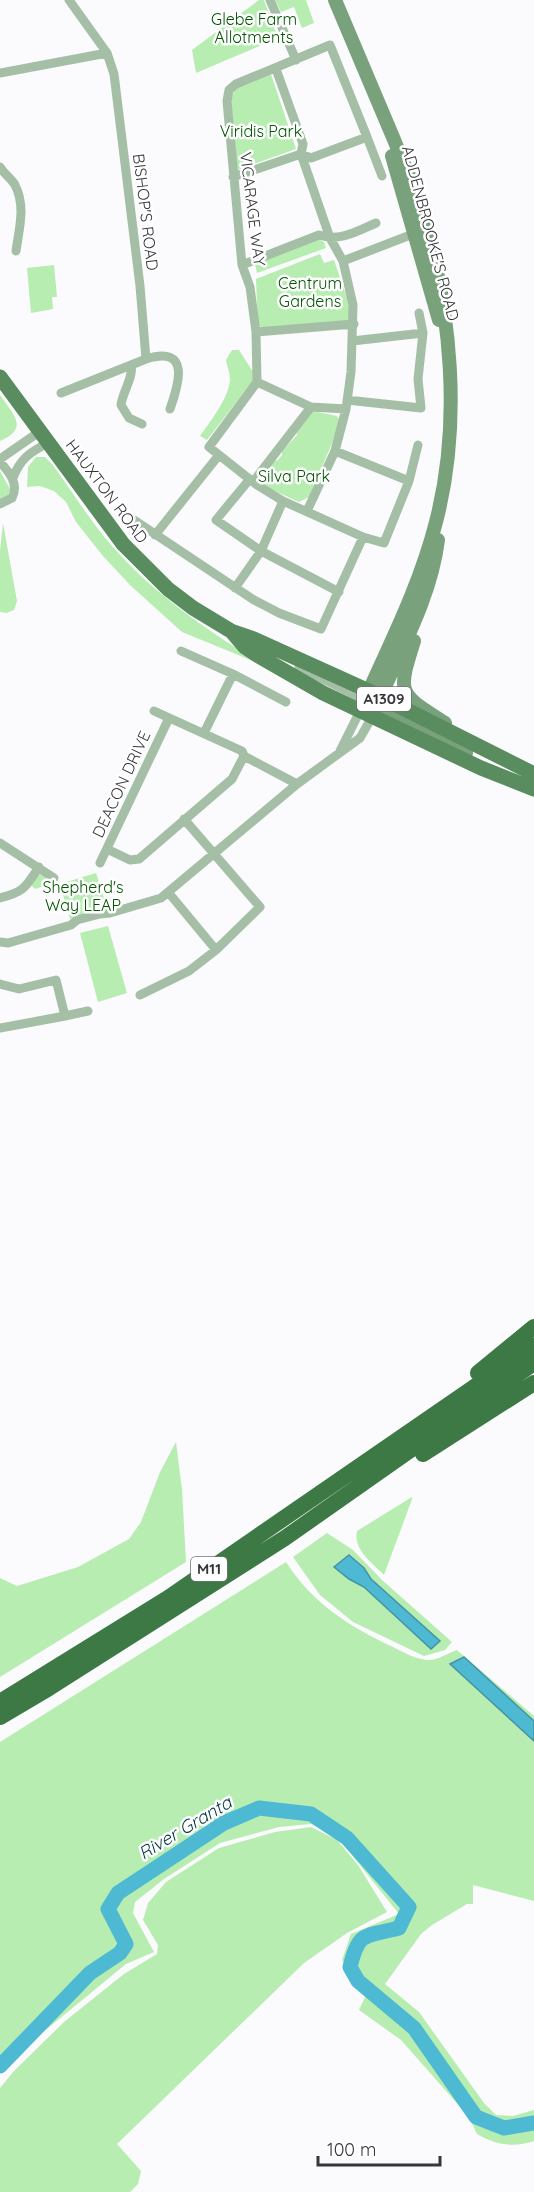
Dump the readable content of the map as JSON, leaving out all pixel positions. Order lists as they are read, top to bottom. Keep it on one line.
{"streets":{"highway":["M11"],"main road":["HAUXTON ROAD","A1309"],"street":["VICARAGE WAY","BISHOP'S ROAD","ADDENBROOKE'S ROAD","DEACON DRIVE"]},"crossings":[["ADDENBROOKE'S ROAD","A1309"],["HAUXTON ROAD","A1309"]],"water":["River Granta"],"parks":["Glebe Farm Allotments","Viridis Park","Centrum Gardens","Silva Park","Shepherd's Way LEAP"],"scale_bar":"100 m"}
